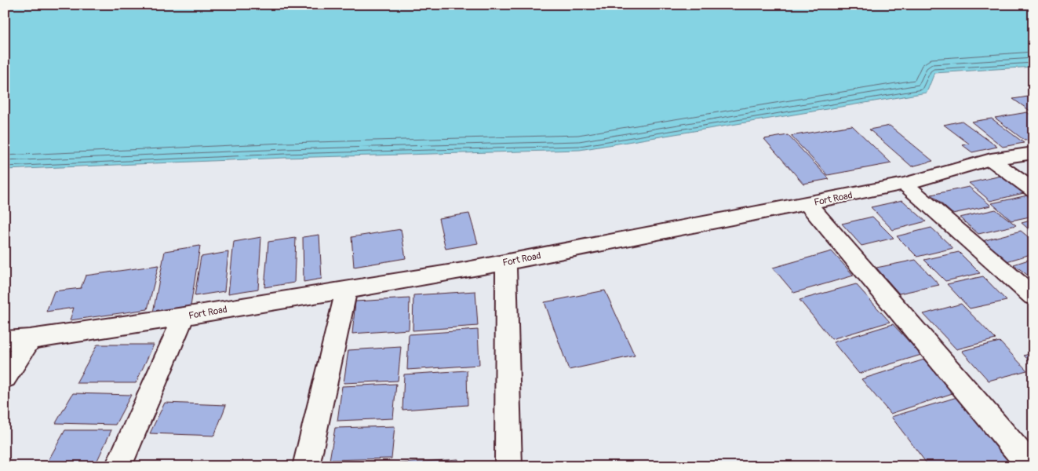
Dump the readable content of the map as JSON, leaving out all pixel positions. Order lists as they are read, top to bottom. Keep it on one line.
{"streets":{"street":["Fort Road"]}}
